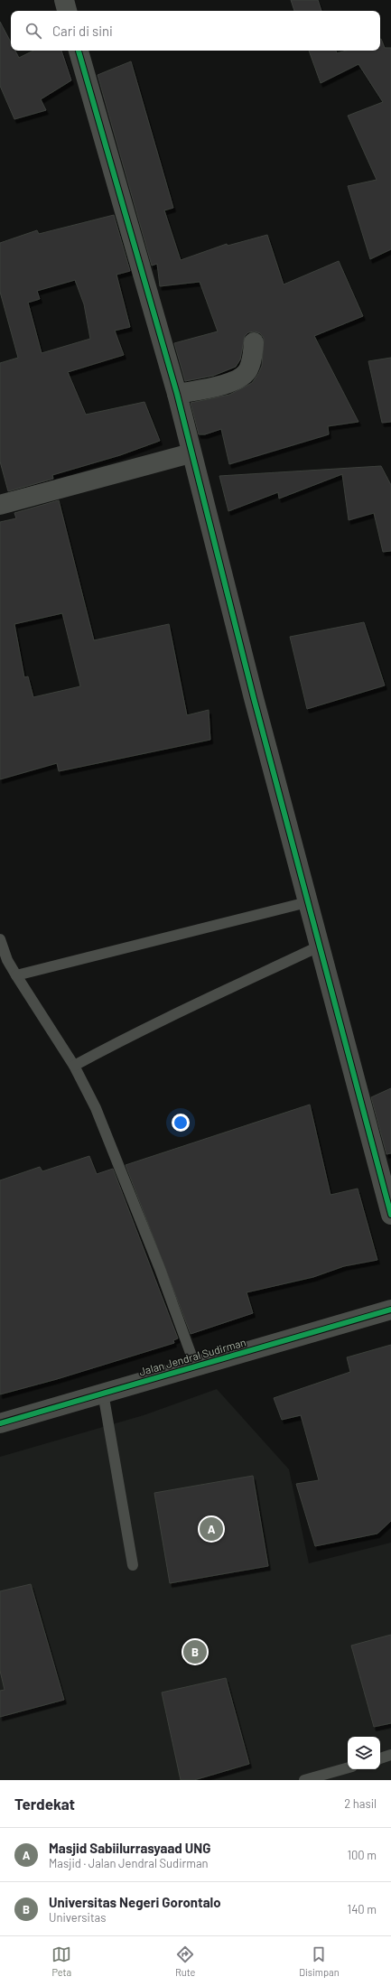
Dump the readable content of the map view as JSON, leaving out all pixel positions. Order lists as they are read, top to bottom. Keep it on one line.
{"streets":{"street":["Jalan Jendral Sudirman"]},"page":{"search":"Cari di sini","pins":["A","B"],"heading":["Terdekat","2 hasil"],"list":[{"mark":"A","name":"Masjid Sabiilurrasyaad UNG","note":"Masjid · Jalan Jendral Sudirman","value":"100 m"},{"mark":"B","name":"Universitas Negeri Gorontalo","note":"Universitas","value":"140 m"}],"nav":["Peta","Rute","Disimpan"]}}
